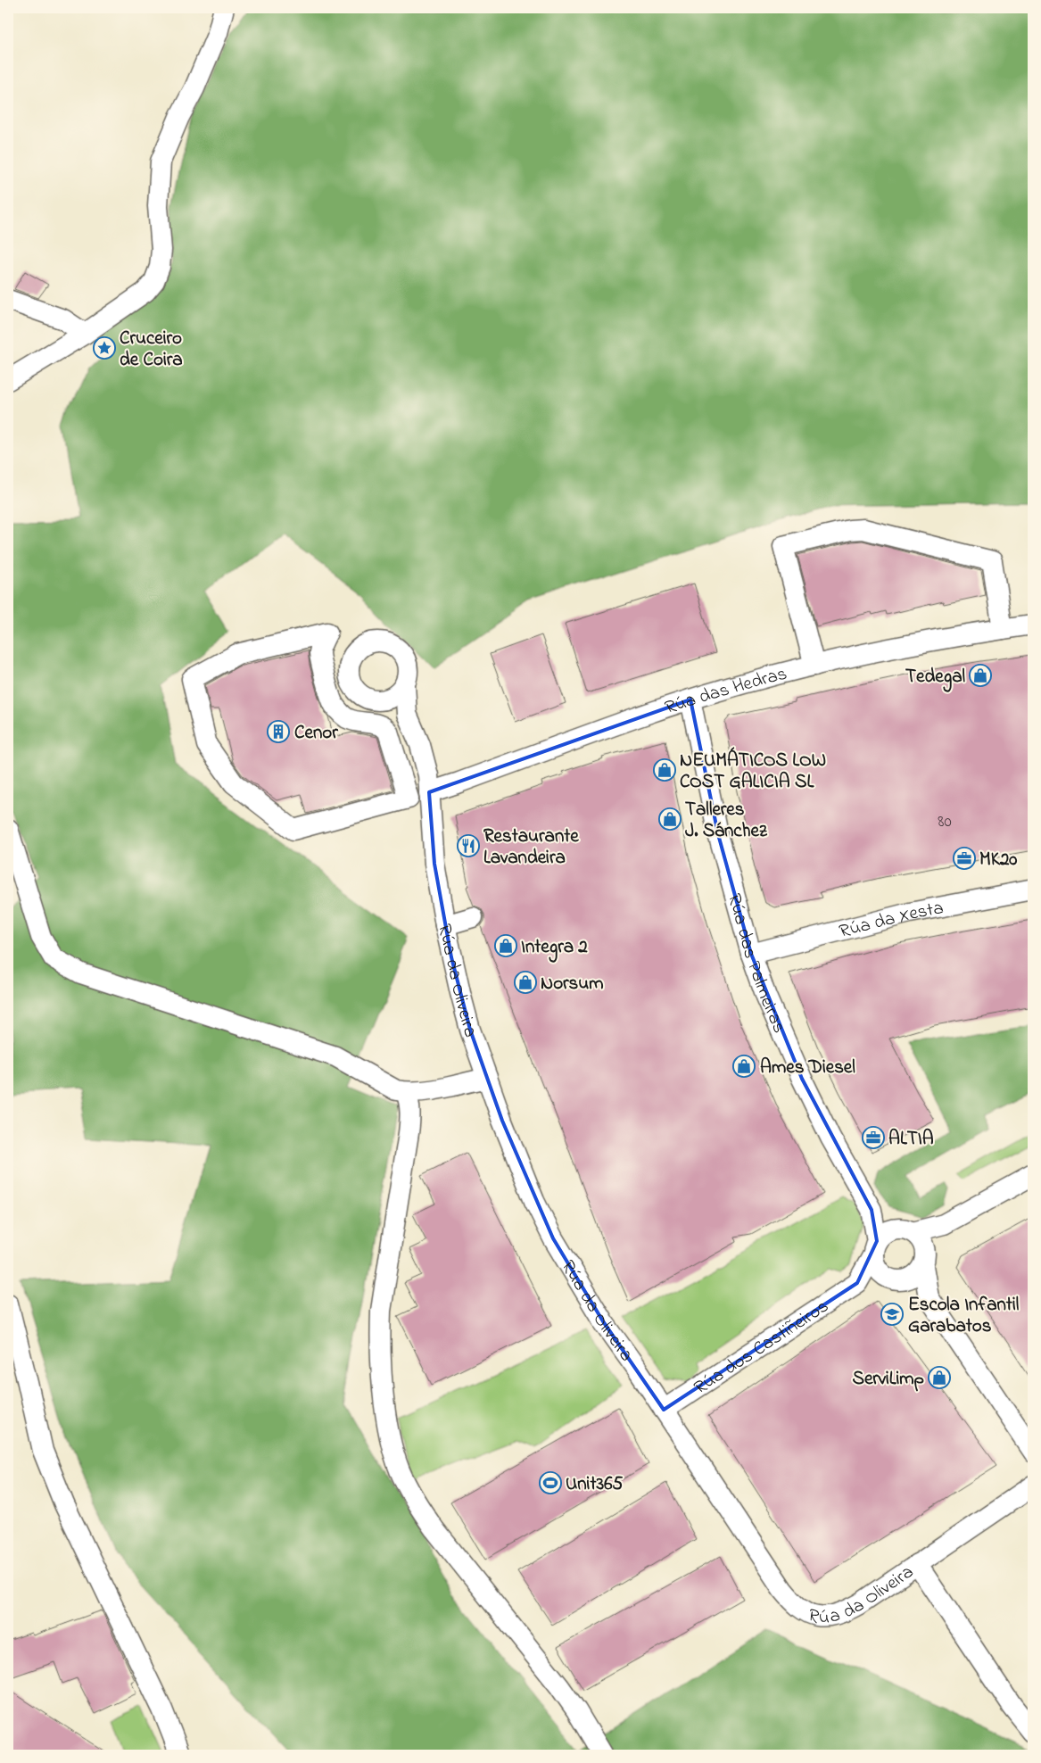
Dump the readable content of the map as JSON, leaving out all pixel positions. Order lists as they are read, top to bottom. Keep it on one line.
{"streets":{"street":["Rúa das Hedras","Rúa da Xesta","Rúa das Palmeiras","Rúa da Oliveira","Rúa dos Castiñeiros"]},"crossings":[["Rúa das Hedras","Rúa das Palmeiras"],["Rúa das Hedras","Rúa da Oliveira"],["Rúa da Xesta","Rúa das Palmeiras"],["Rúa das Palmeiras","Rúa dos Castiñeiros"],["Rúa da Oliveira","Rúa dos Castiñeiros"]],"places":{"place":["Cruceiro de Coira"],"shop":["Tedegal","NEUMÁTICOS LOW COST GALICIA SL","Talleres J. Sánchez","Integra 2","Norsum","Ames Diesel","ServiLimp"],"building":["Cenor"],"restaurant":["Restaurante Lavandeira"],"office":["MK20","ALTIA"],"school or university":["Escola Infantil Garabatos"],"sports":["Unit365"]},"house_numbers":["80"]}
